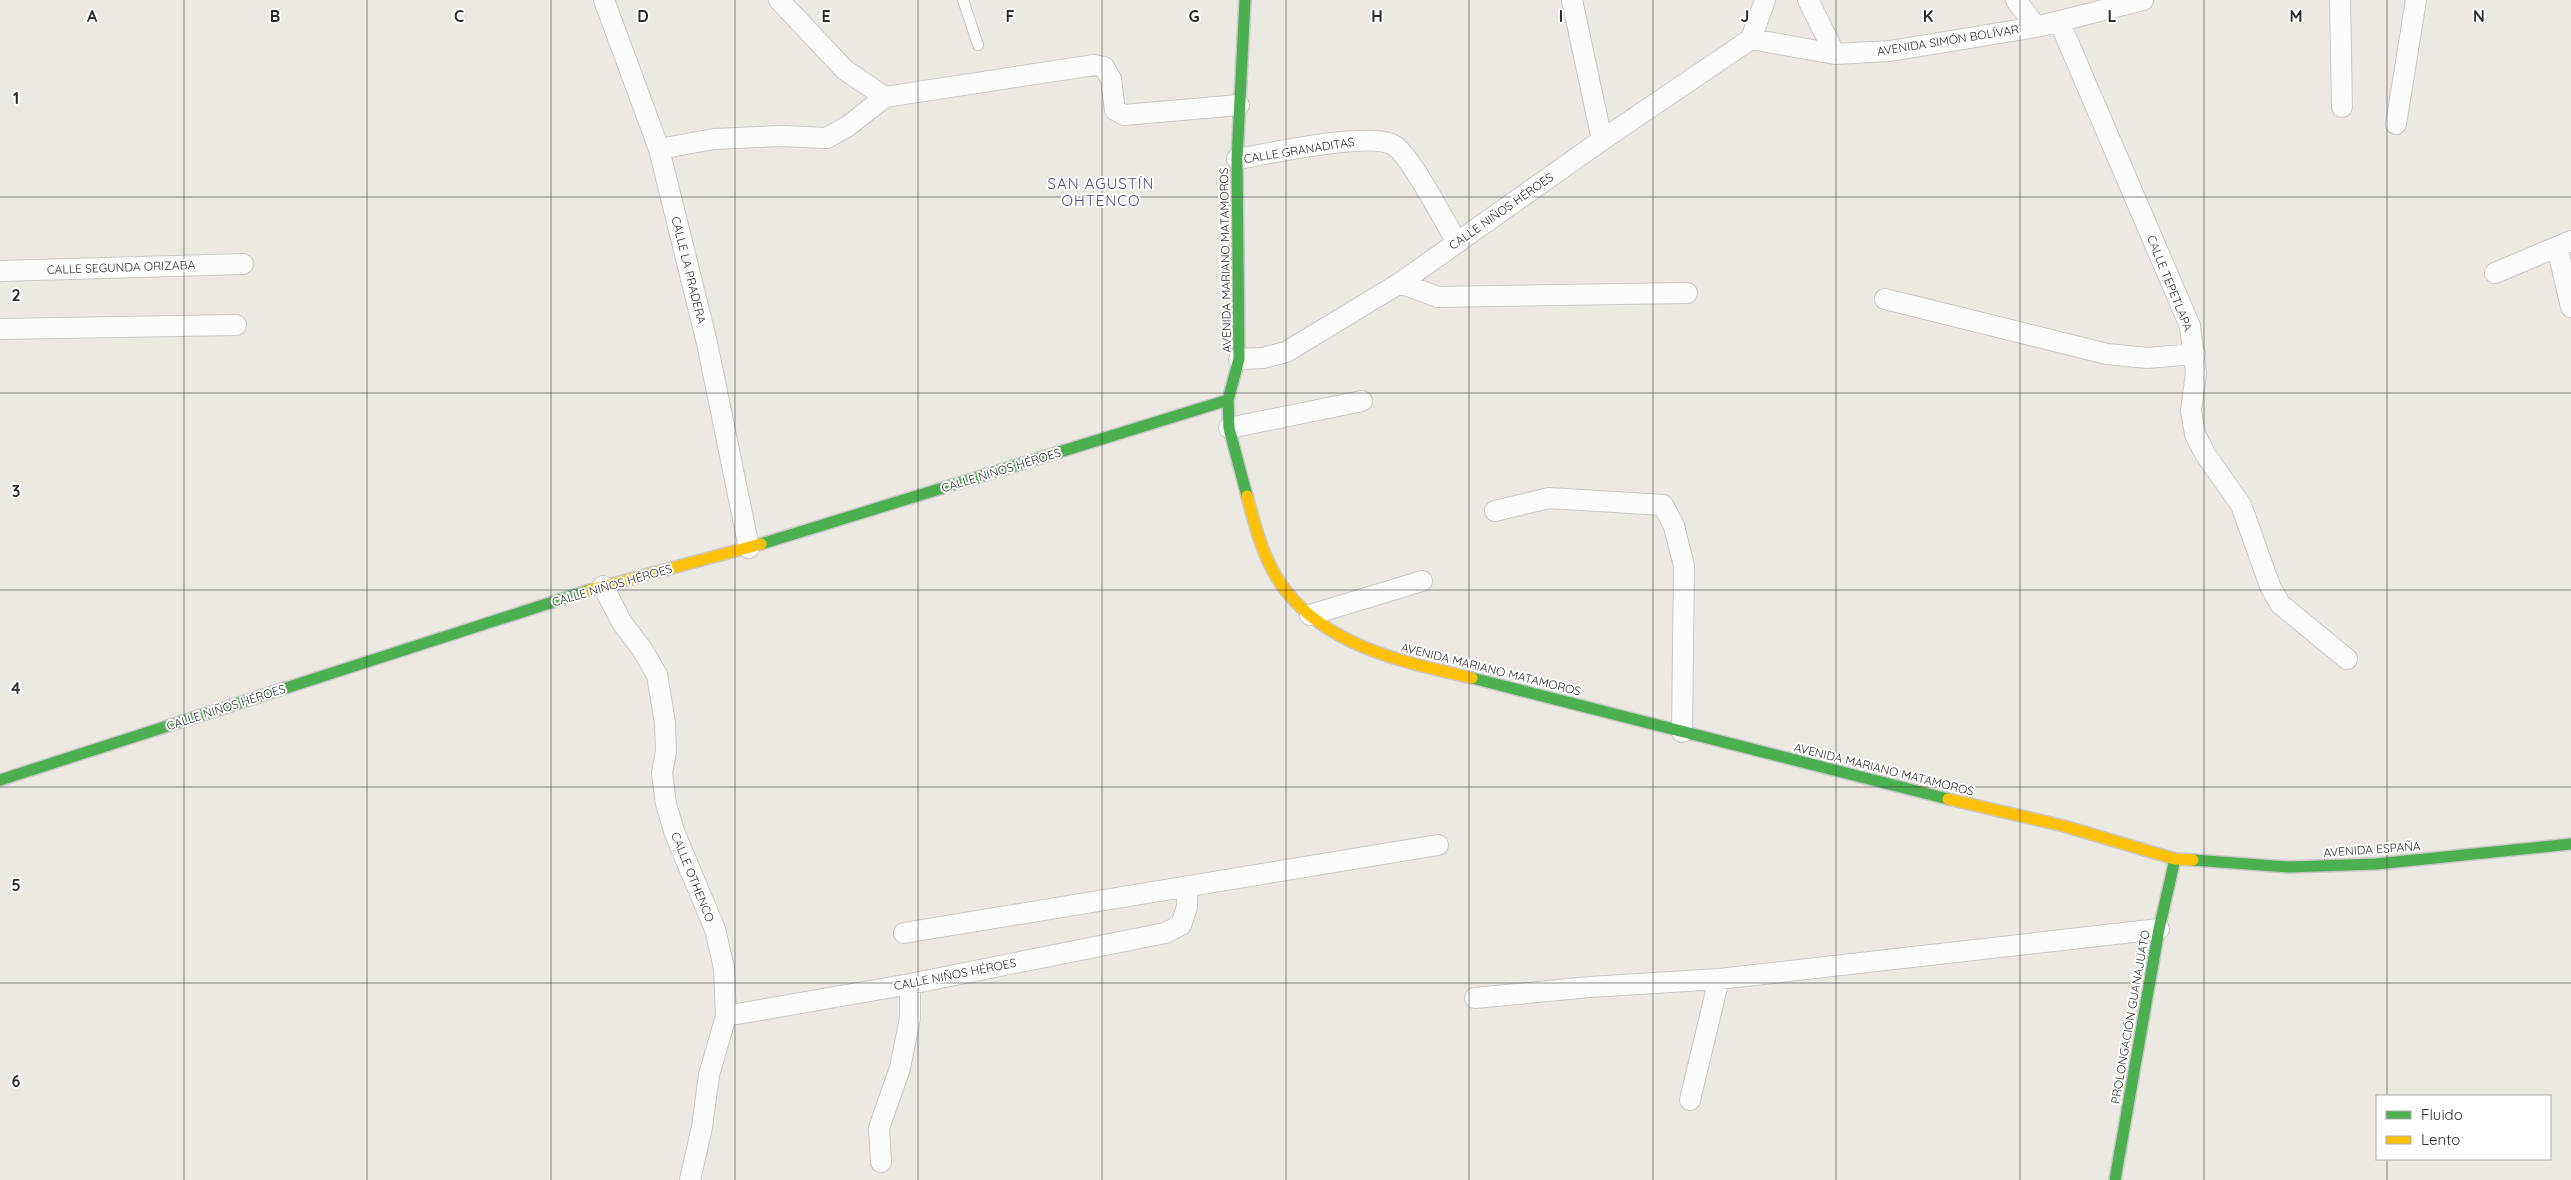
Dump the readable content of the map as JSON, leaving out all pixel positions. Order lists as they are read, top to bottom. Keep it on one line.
{"streets":{"street":["AVENIDA SIMÓN BOLÍVAR","CALLE GRANADITAS","CALLE NIÑOS HÉROES","AVENIDA MARIANO MATAMOROS","CALLE SEGUNDA ORIZABA","CALLE LA PRADERA","CALLE TEPETLAPA","AVENIDA ESPAÑA","CALLE OTHENCO","PROLONGACIÓN GUANAJUATO"]},"crossings":[["AVENIDA SIMÓN BOLÍVAR","CALLE NIÑOS HÉROES"],["AVENIDA SIMÓN BOLÍVAR","CALLE TEPETLAPA"],["CALLE GRANADITAS","CALLE NIÑOS HÉROES"],["CALLE GRANADITAS","AVENIDA MARIANO MATAMOROS"],["CALLE NIÑOS HÉROES","AVENIDA MARIANO MATAMOROS"],["CALLE NIÑOS HÉROES","CALLE LA PRADERA"],["CALLE NIÑOS HÉROES","CALLE OTHENCO"],["AVENIDA MARIANO MATAMOROS","AVENIDA ESPAÑA"],["AVENIDA MARIANO MATAMOROS","PROLONGACIÓN GUANAJUATO"],["AVENIDA ESPAÑA","PROLONGACIÓN GUANAJUATO"]],"districts":["SAN AGUSTÍN OHTENCO"],"legend":["Fluido","Lento"],"grid":{"columns":["A","B","C","D","E","F","G","H","I","J","K","L","M","N"],"rows":["1","2","3","4","5","6"]}}
